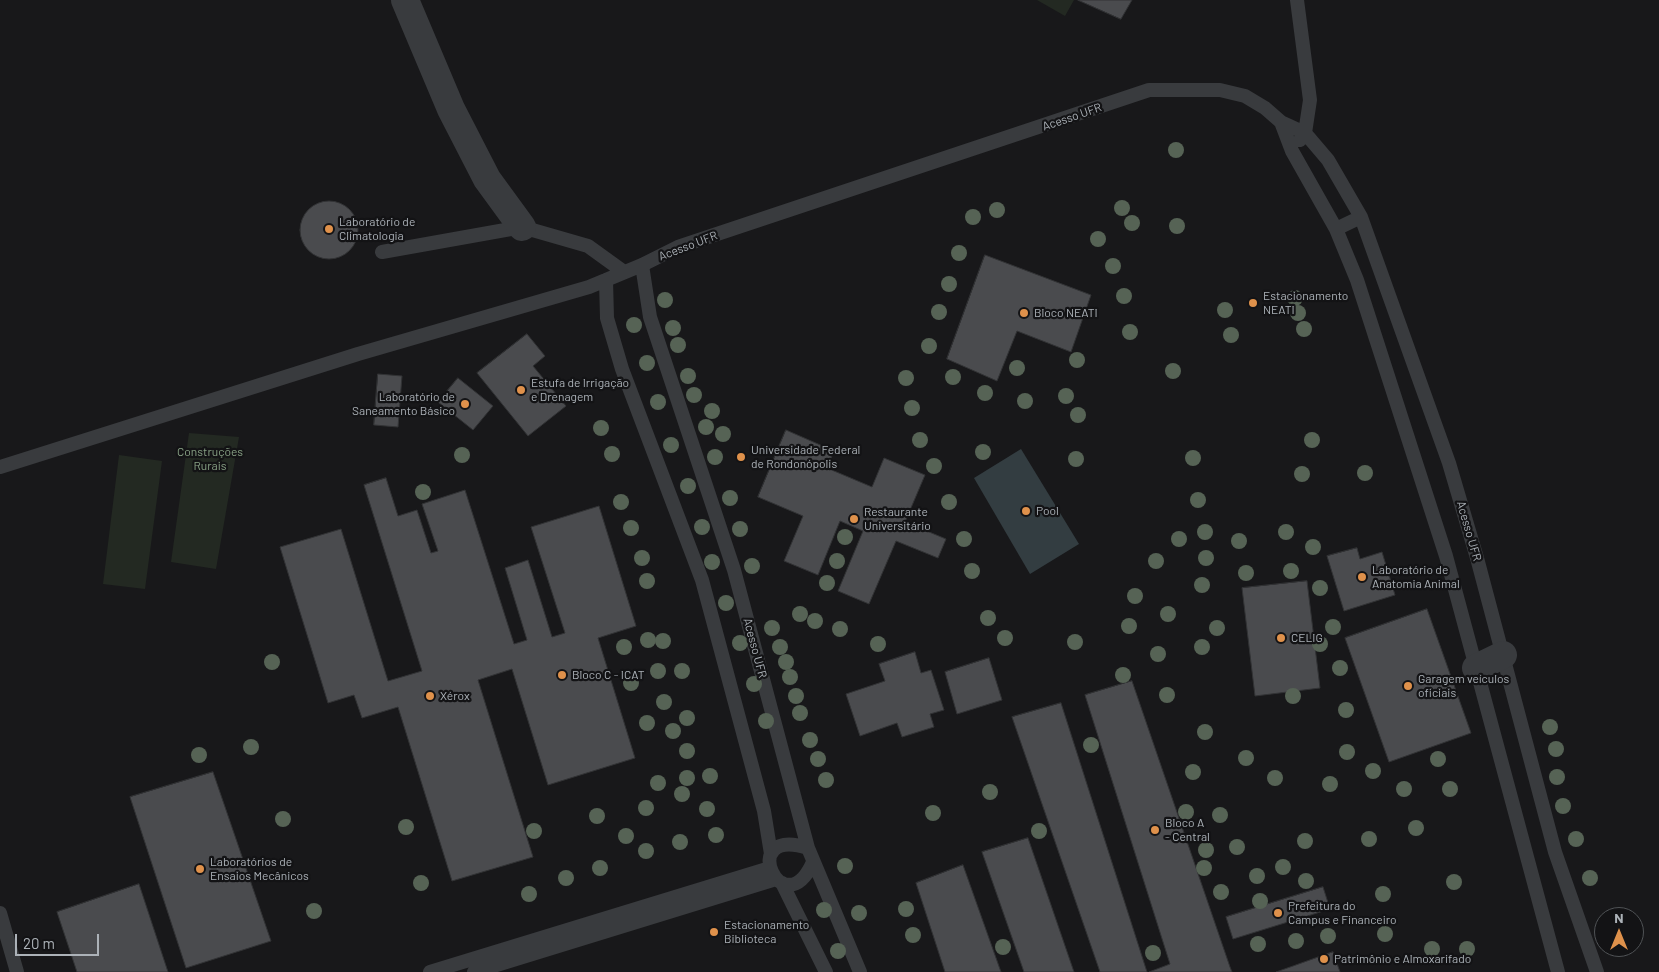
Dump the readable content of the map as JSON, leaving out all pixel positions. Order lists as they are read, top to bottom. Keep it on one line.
{"streets":{"lane":["Acesso UFR"]},"parks":["Construções Rurais"],"places":["Laboratório de Climatologia","Estacionamento NEATI","Bloco NEATI","Estufa de Irrigação e Drenagem","Laboratório de Saneamento Básico","Universidade Federal de Rondonópolis","Pool","Restaurante Universitário","Laboratório de Anatomia Animal","CELIG","Bloco C - ICAT","Garagem veículos oficiais","Xérox","Bloco A - Central","Laboratórios de Ensaios Mecânicos","Prefeitura do Campus e Financeiro","Estacionamento Biblioteca","Patrimônio e Almoxarifado"],"scale_bar":"20 m","north":"top"}
